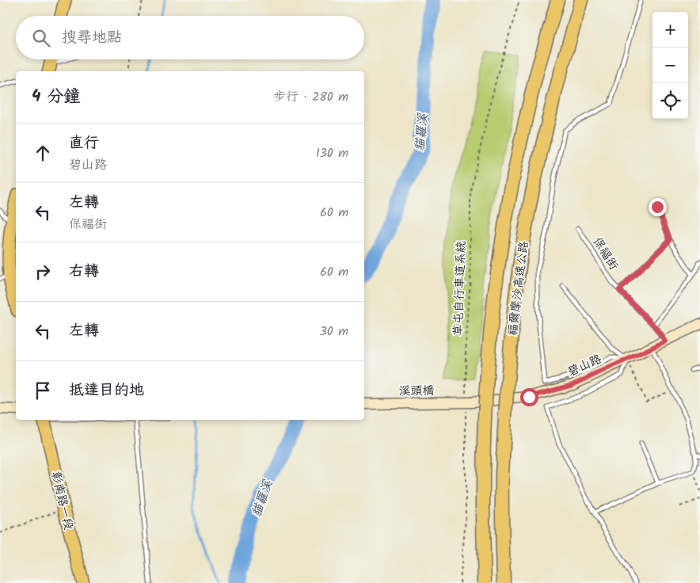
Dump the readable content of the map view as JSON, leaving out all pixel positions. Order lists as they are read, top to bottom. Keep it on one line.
{"streets":{"highway":["福爾摩沙高速公路"],"main road":["碧山路","溪頭橋","彰南路一段"],"lane":["保福街"],"path":["草屯自行車道系統"]},"crossings":[["保福街","碧山路"],["草屯自行車道系統","碧山路"],["草屯自行車道系統","溪頭橋"],["碧山路","溪頭橋"]],"water":["貓羅溪"],"page":{"map_buttons":["+","−"],"search":"搜尋地點","heading":["4 分鐘","步行 · 280 m"],"list":[["直行","碧山路","130 m"],["左轉","保福街","60 m"],["右轉","60 m"],["左轉","30 m"],"抵達目的地"]}}
